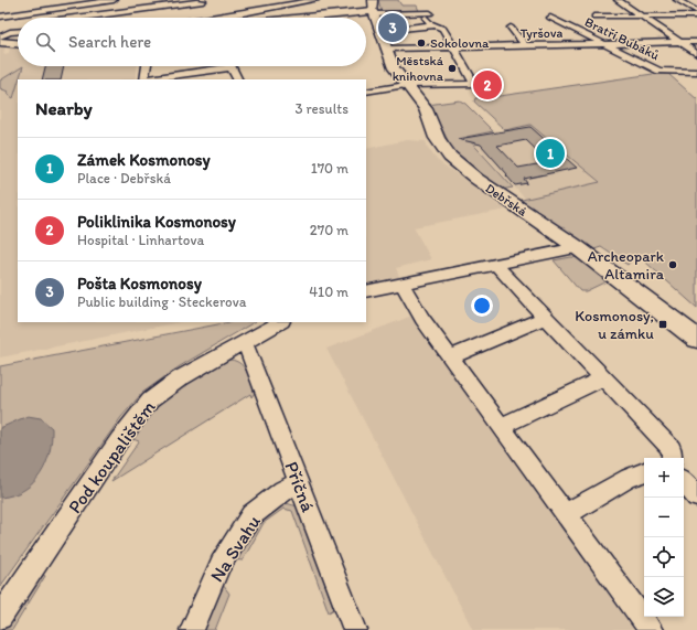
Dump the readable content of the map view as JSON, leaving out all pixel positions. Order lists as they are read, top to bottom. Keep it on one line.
{"streets":{"main road":["Debřská"],"street":["Tyršova","Bratří Bubáků","Pod koupalištěm","Příčná","Na Svahu"]},"crossings":[["Tyršova","Bratří Bubáků"],["Tyršova","Debřská"],["Pod koupalištěm","Příčná"],["Příčná","Na Svahu"]],"places":{"other":["Sokolovna","Městská knihovna","Archeopark Altamira"],"transit":["Kosmonosy, u zámku"]},"page":{"pins":["3","2","1"],"search":"Search here","heading":["Nearby","3 results"],"list":[{"mark":"1","name":"Zámek Kosmonosy","note":"Place · Debřská","value":"170 m"},{"mark":"2","name":"Poliklinika Kosmonosy","note":"Hospital · Linhartova","value":"270 m"},{"mark":"3","name":"Pošta Kosmonosy","note":"Public building · Steckerova","value":"410 m"}],"map_buttons":["+","−"]}}
